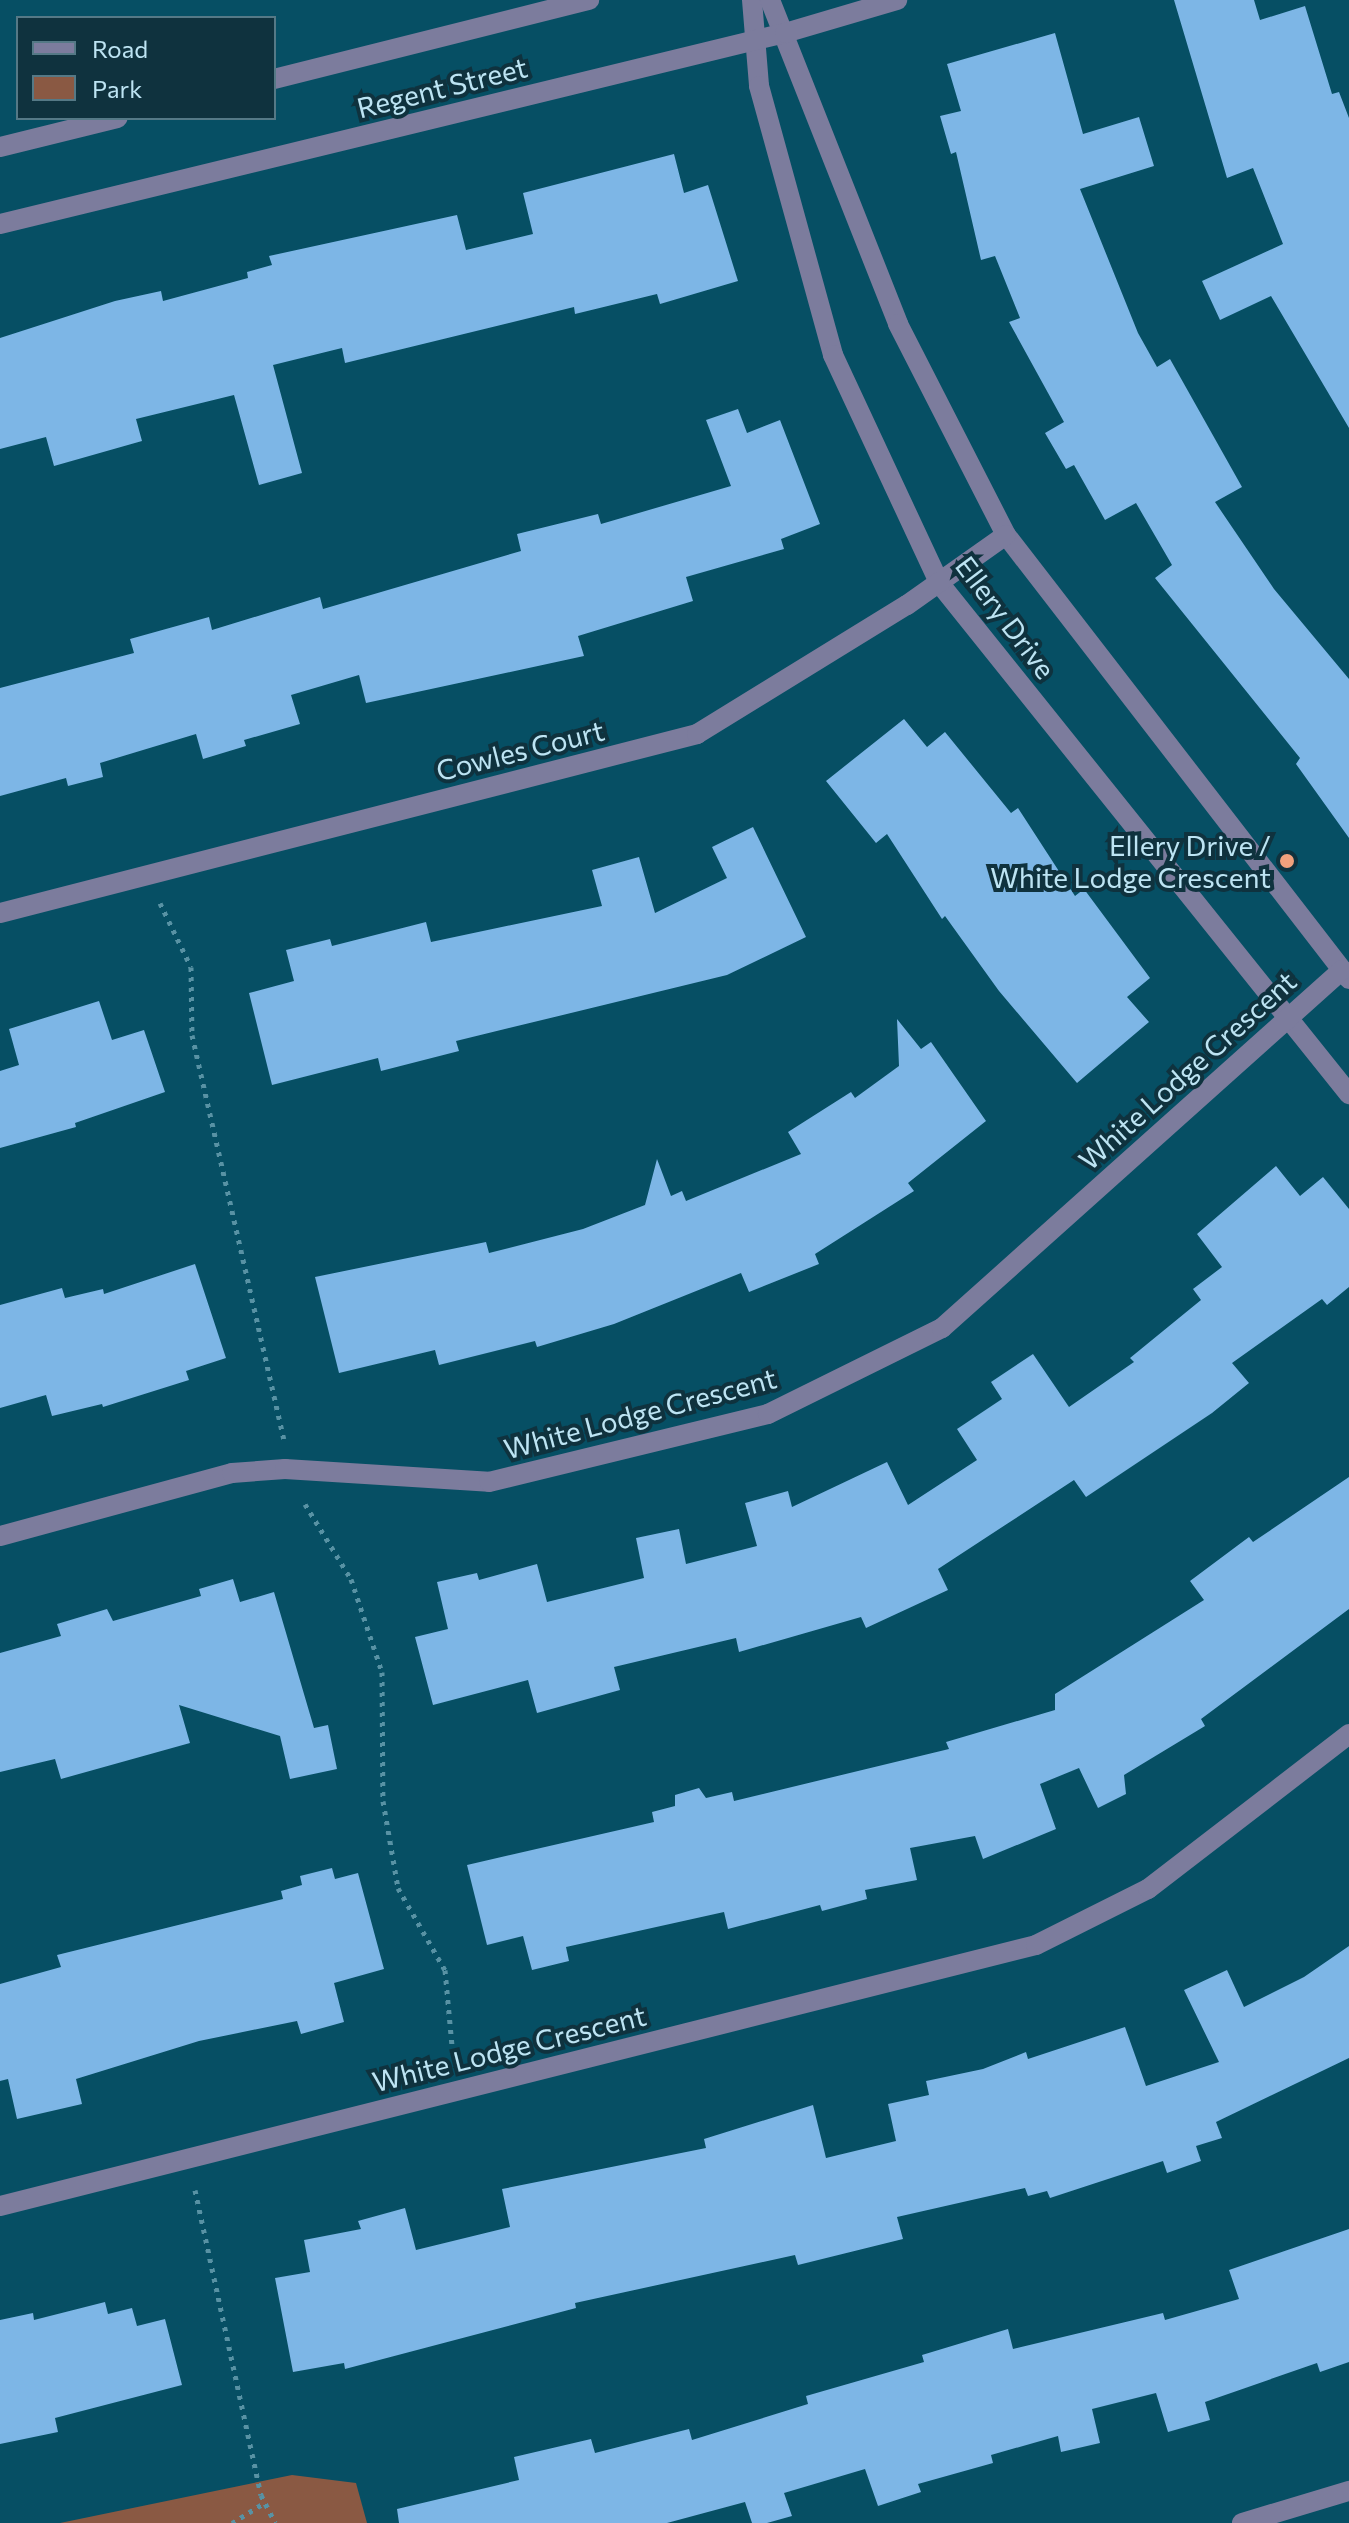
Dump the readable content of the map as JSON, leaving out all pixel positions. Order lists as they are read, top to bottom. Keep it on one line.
{"streets":{"street":["Regent Street","Ellery Drive","Cowles Court","White Lodge Crescent"]},"crossings":[["Regent Street","Ellery Drive"],["Ellery Drive","Cowles Court"],["Ellery Drive","White Lodge Crescent"]],"places":["Ellery Drive / White Lodge Crescent"],"legend":["Road","Park"]}
